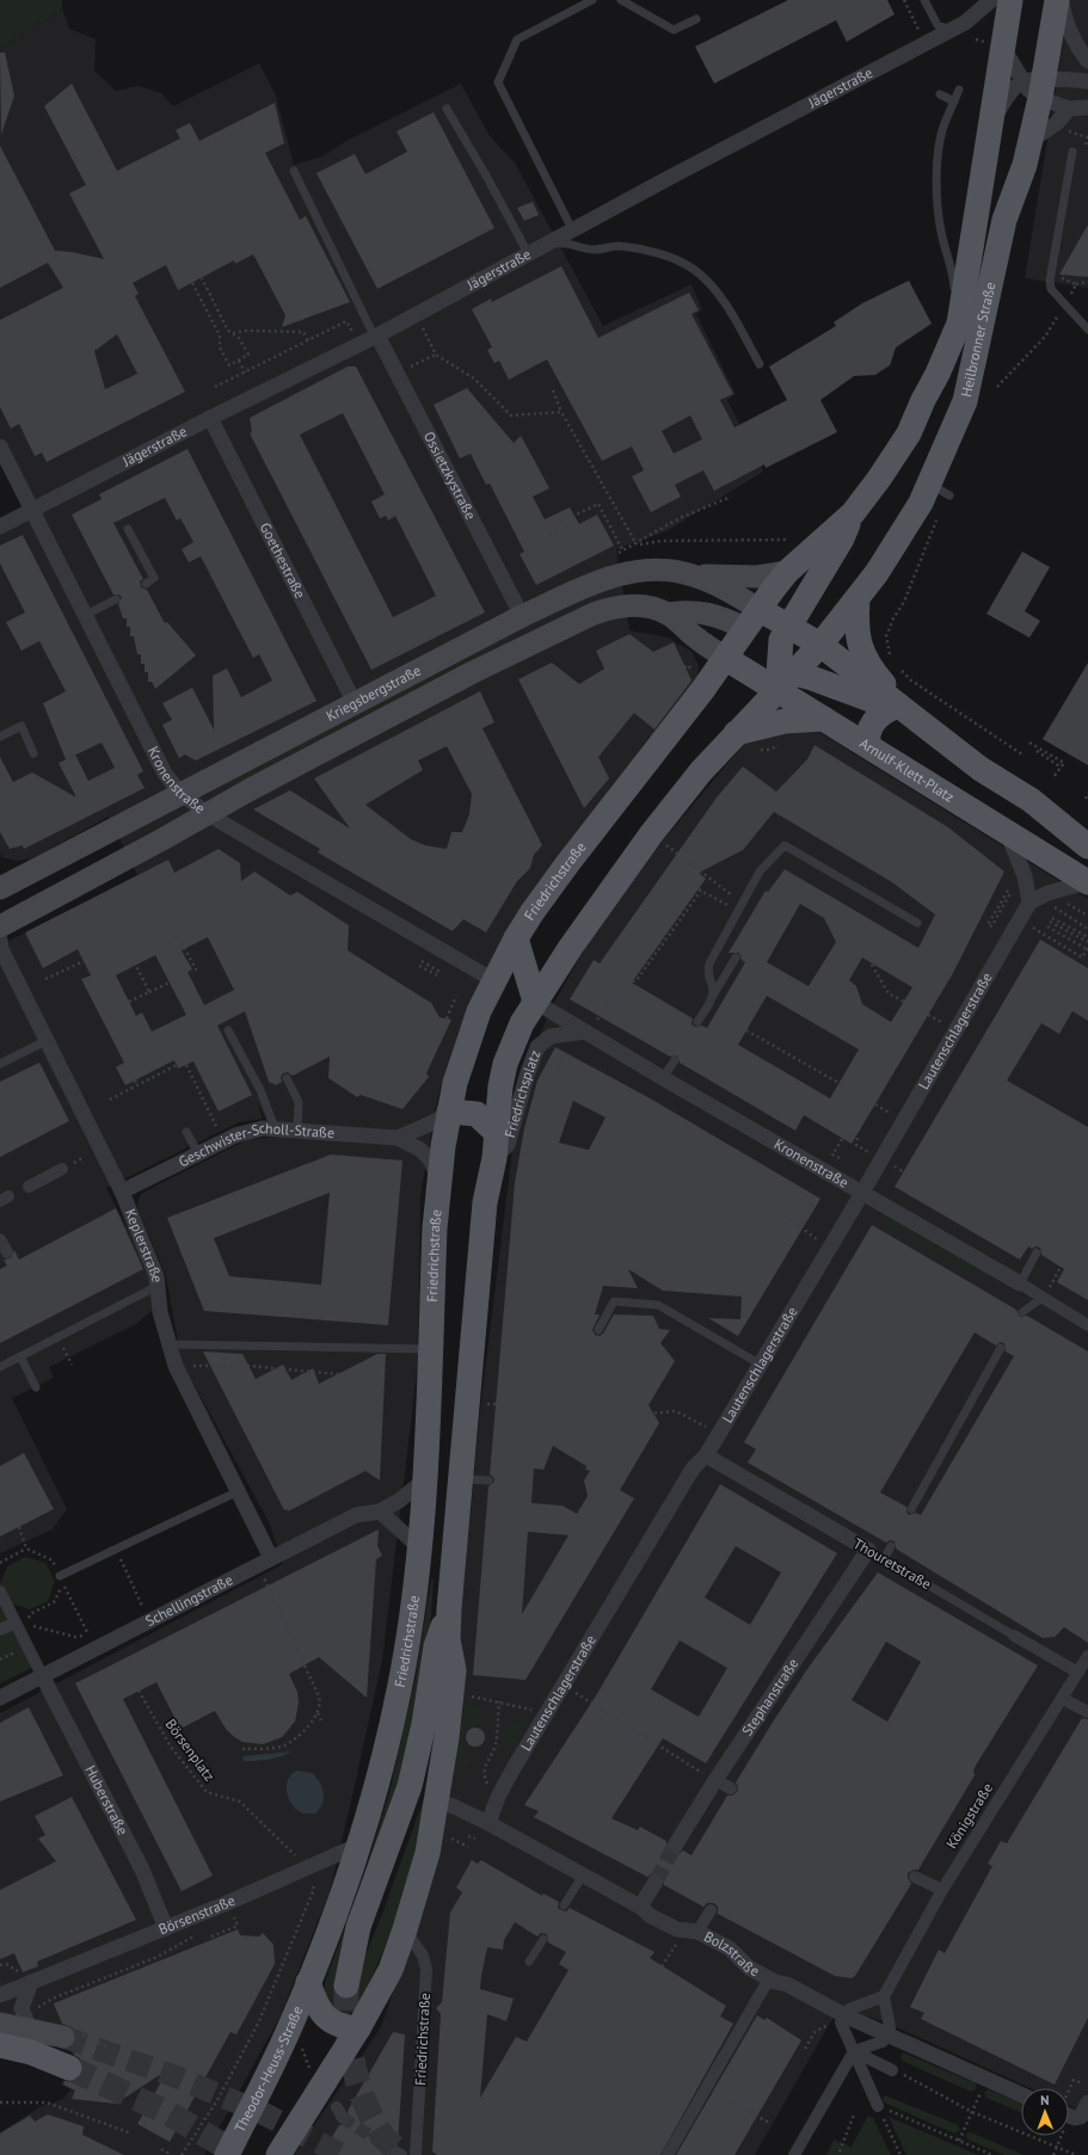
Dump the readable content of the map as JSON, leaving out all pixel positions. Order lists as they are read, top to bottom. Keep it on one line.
{"streets":{"main road":["Heilbronner Straße","Kriegsbergstraße","Arnulf-Klett-Platz","Friedrichstraße","Theodor-Heuss-Straße"],"street":["Jägerstraße","Ossietzkystraße","Goethestraße","Kronenstraße","Lautenschlagerstraße","Friedrichsplatz","Geschwister-Scholl-Straße","Keplerstraße","Thouretstraße","Schellingstraße","Stephanstraße","Huberstraße","Königstraße","Börsenstraße","Bolzstraße"],"path":["Börsenplatz"]},"crossings":[["Jägerstraße","Ossietzkystraße"],["Jägerstraße","Goethestraße"],["Jägerstraße","Kronenstraße"],["Heilbronner Straße","Kriegsbergstraße"],["Heilbronner Straße","Friedrichstraße"],["Ossietzkystraße","Kriegsbergstraße"],["Goethestraße","Kriegsbergstraße"],["Kriegsbergstraße","Arnulf-Klett-Platz"],["Kriegsbergstraße","Kronenstraße"],["Kriegsbergstraße","Friedrichstraße"],["Arnulf-Klett-Platz","Friedrichstraße"],["Kronenstraße","Friedrichstraße"],["Kronenstraße","Lautenschlagerstraße"],["Kronenstraße","Friedrichsplatz"],["Friedrichstraße","Geschwister-Scholl-Straße"],["Friedrichstraße","Schellingstraße"],["Friedrichstraße","Börsenstraße"],["Friedrichstraße","Theodor-Heuss-Straße"],["Lautenschlagerstraße","Thouretstraße"],["Lautenschlagerstraße","Bolzstraße"],["Geschwister-Scholl-Straße","Keplerstraße"],["Keplerstraße","Schellingstraße"],["Thouretstraße","Stephanstraße"],["Thouretstraße","Königstraße"],["Schellingstraße","Huberstraße"],["Börsenplatz","Börsenstraße"],["Huberstraße","Börsenstraße"]],"north":"top"}
